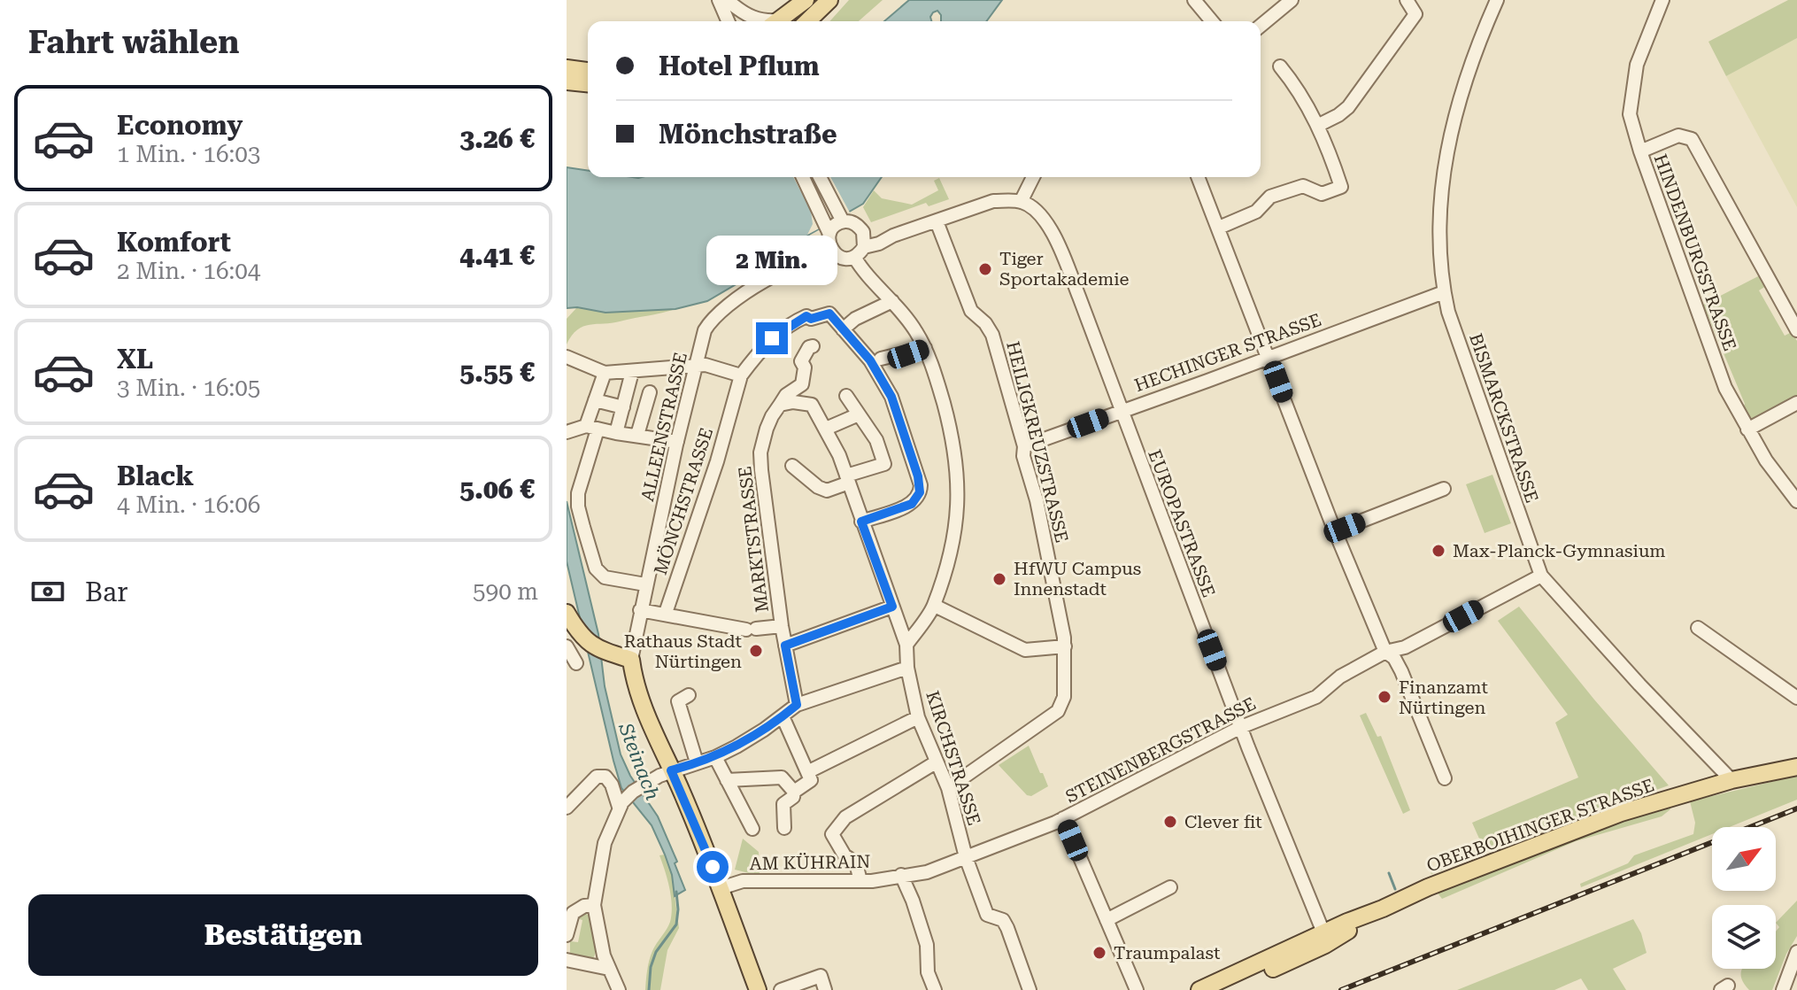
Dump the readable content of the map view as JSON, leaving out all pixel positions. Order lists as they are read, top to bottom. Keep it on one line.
{"streets":{"main road":["OBERBOIHINGER STRASSE"],"street":["HINDENBURGSTRASSE","HECHINGER STRASSE","BISMARCKSTRASSE","ALLEENSTRASSE","HEILIGKREUZSTRASSE","MÖNCHSTRASSE","EUROPASTRASSE","MARKTSTRASSE","STEINENBERGSTRASSE","KIRCHSTRASSE","AM KÜHRAIN"]},"crossings":[["HECHINGER STRASSE","BISMARCKSTRASSE"],["HECHINGER STRASSE","HEILIGKREUZSTRASSE"],["HECHINGER STRASSE","EUROPASTRASSE"],["BISMARCKSTRASSE","STEINENBERGSTRASSE"],["BISMARCKSTRASSE","OBERBOIHINGER STRASSE"],["HEILIGKREUZSTRASSE","KIRCHSTRASSE"],["EUROPASTRASSE","STEINENBERGSTRASSE"],["EUROPASTRASSE","OBERBOIHINGER STRASSE"],["MARKTSTRASSE","KIRCHSTRASSE"],["STEINENBERGSTRASSE","KIRCHSTRASSE"],["STEINENBERGSTRASSE","AM KÜHRAIN"],["KIRCHSTRASSE","AM KÜHRAIN"]],"water":["Steinach"],"places":["Tiger Sportakademie","Max-Planck-Gymnasium","HfWU Campus Innenstadt","Rathaus Stadt Nürtingen","Finanzamt Nürtingen","Clever fit","Traumpalast"],"north":"top right","page":{"heading":"Fahrt wählen","banner":["Hotel Pflum","Mönchstraße"],"list":[{"name":"Economy","note":"1 Min. · 16:03","value":"3.26 €"},{"name":"Komfort","note":"2 Min. · 16:04","value":"4.41 €"},{"name":"XL","note":"3 Min. · 16:05","value":"5.55 €"},{"name":"Black","note":"4 Min. · 16:06","value":"5.06 €"}],"bubble":"2 Min.","pay":["Bar","590 m"],"buttons":"Bestätigen"}}
